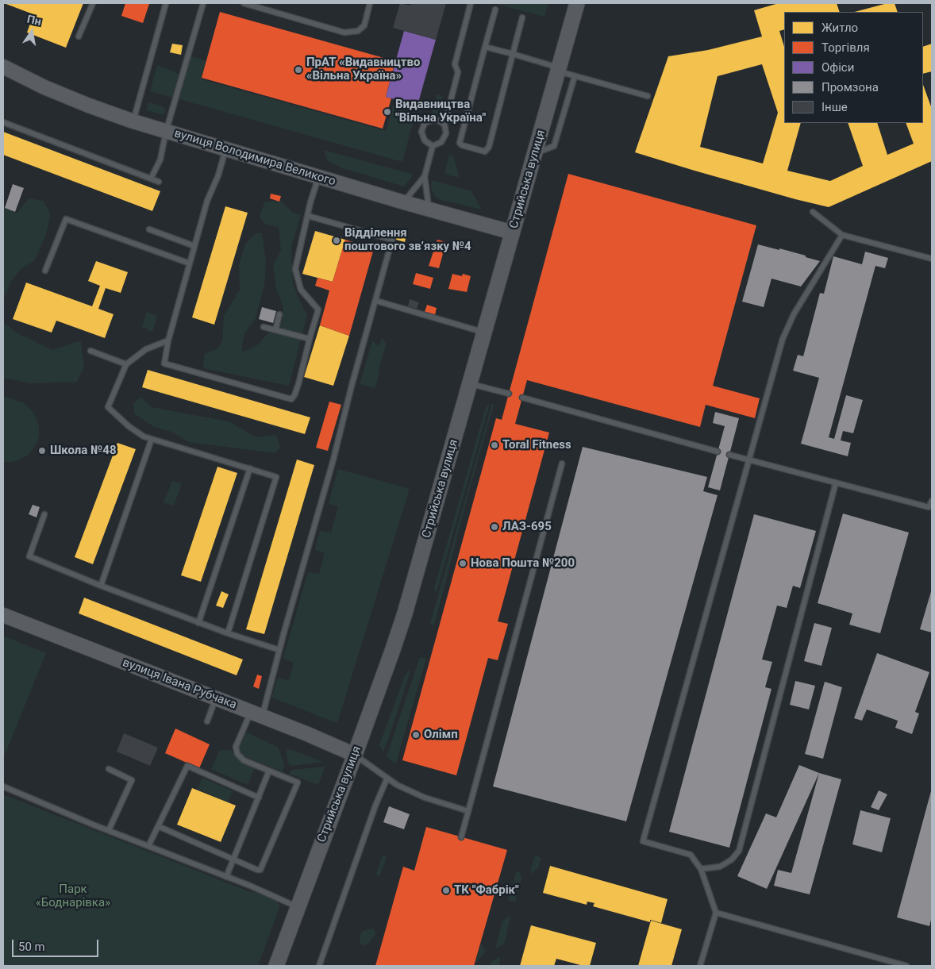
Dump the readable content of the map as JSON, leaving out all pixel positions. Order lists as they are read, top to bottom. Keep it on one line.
{"streets":{"main road":["вулиця Володимира Великого","Стрийська вулиця","вулиця Івана Рубчака"]},"crossings":[["вулиця Володимира Великого","Стрийська вулиця"],["Стрийська вулиця","вулиця Івана Рубчака"]],"parks":["Парк «Боднарівка»"],"places":["ПрАТ «Видавництво «Вільна Україна»","Видавництва \"Вільна Україна\"","Відділення поштового зв’язку №4","Toral Fitness","Школа №48","ЛАЗ-695","Нова Пошта №200","Олімп","ТК \"Фабрік\""],"legend":["Житло","Торгівля","Офіси","Промзона","Інше"],"scale_bar":"50 m","north":"top"}
